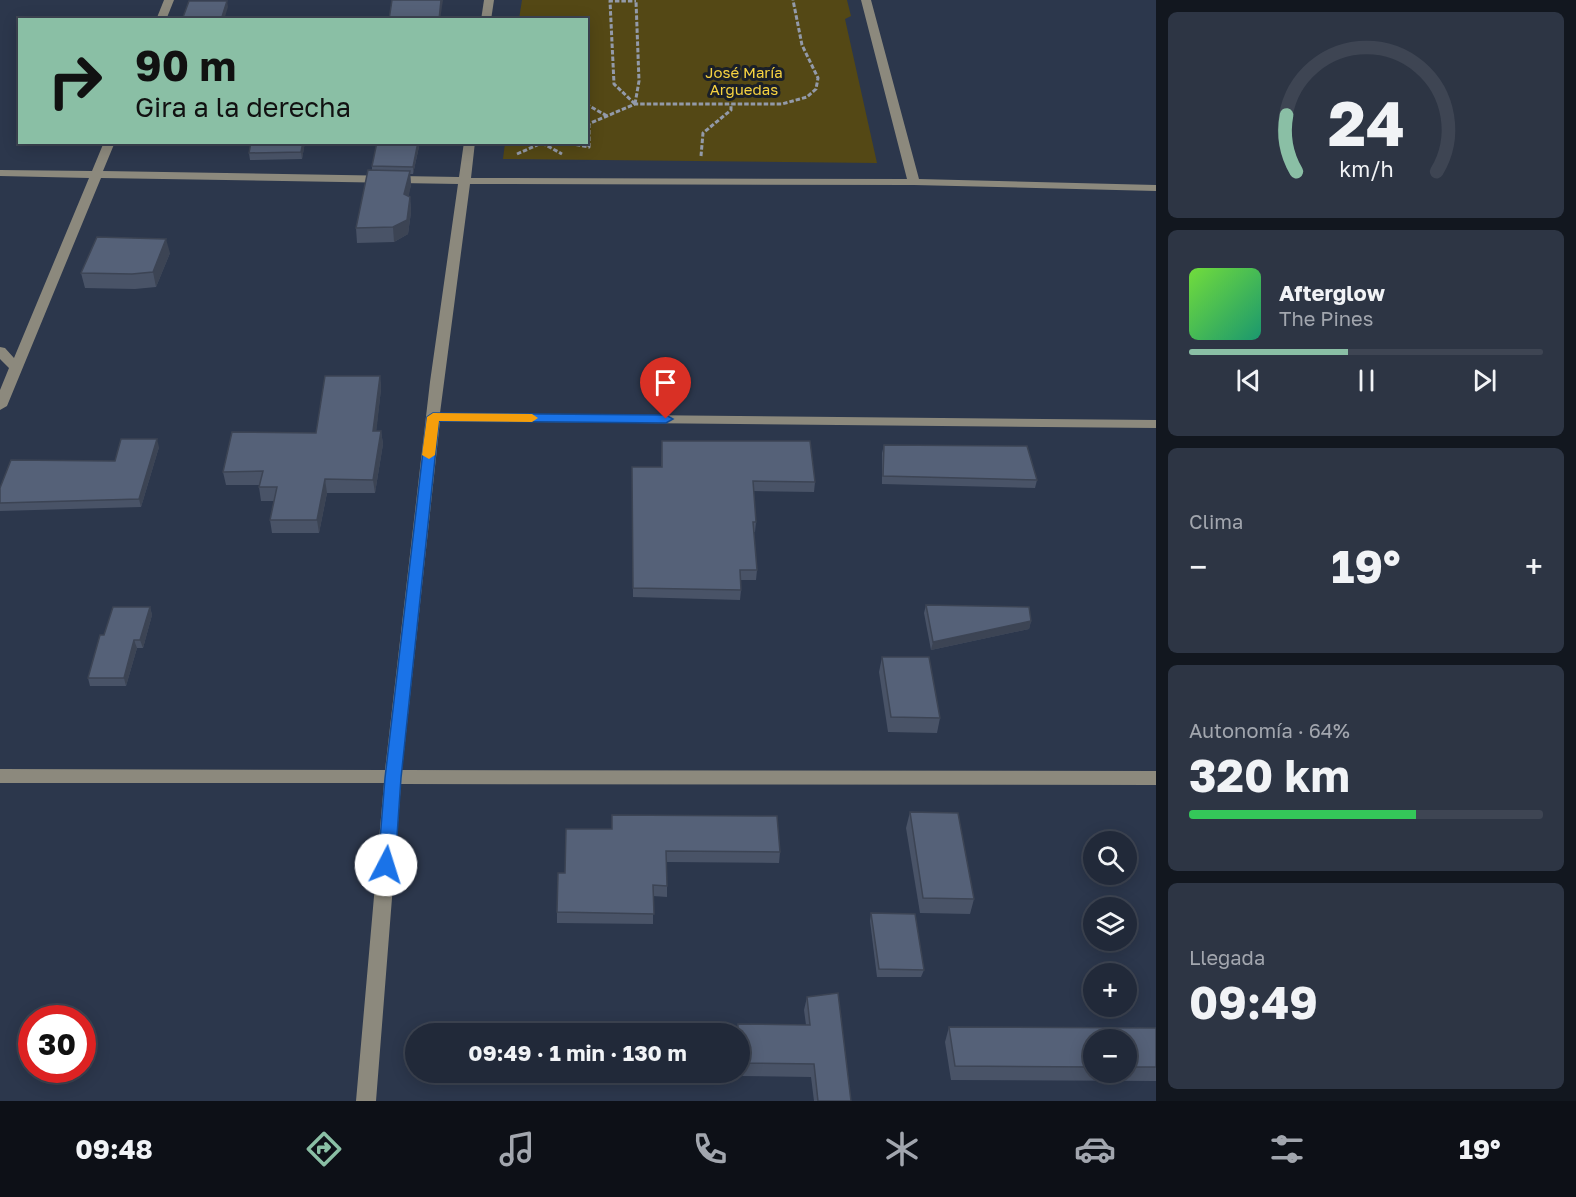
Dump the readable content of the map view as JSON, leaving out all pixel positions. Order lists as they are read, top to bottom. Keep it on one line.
{"parks":["José María Arguedas"],"page":{"turn":["90 m","Gira a la derecha"],"song":["Afterglow","The Pines"],"tile":["Clima",["Autonomía · 64%","320 km"],["Llegada","09:49"]],"heat":["−","19°","+"],"map_buttons":["+","−"],"limit":"30","trip":"09:49 · 1 min · 130 m","tabs":["09:48","19°"],"gauge":["24","km/h"]}}
